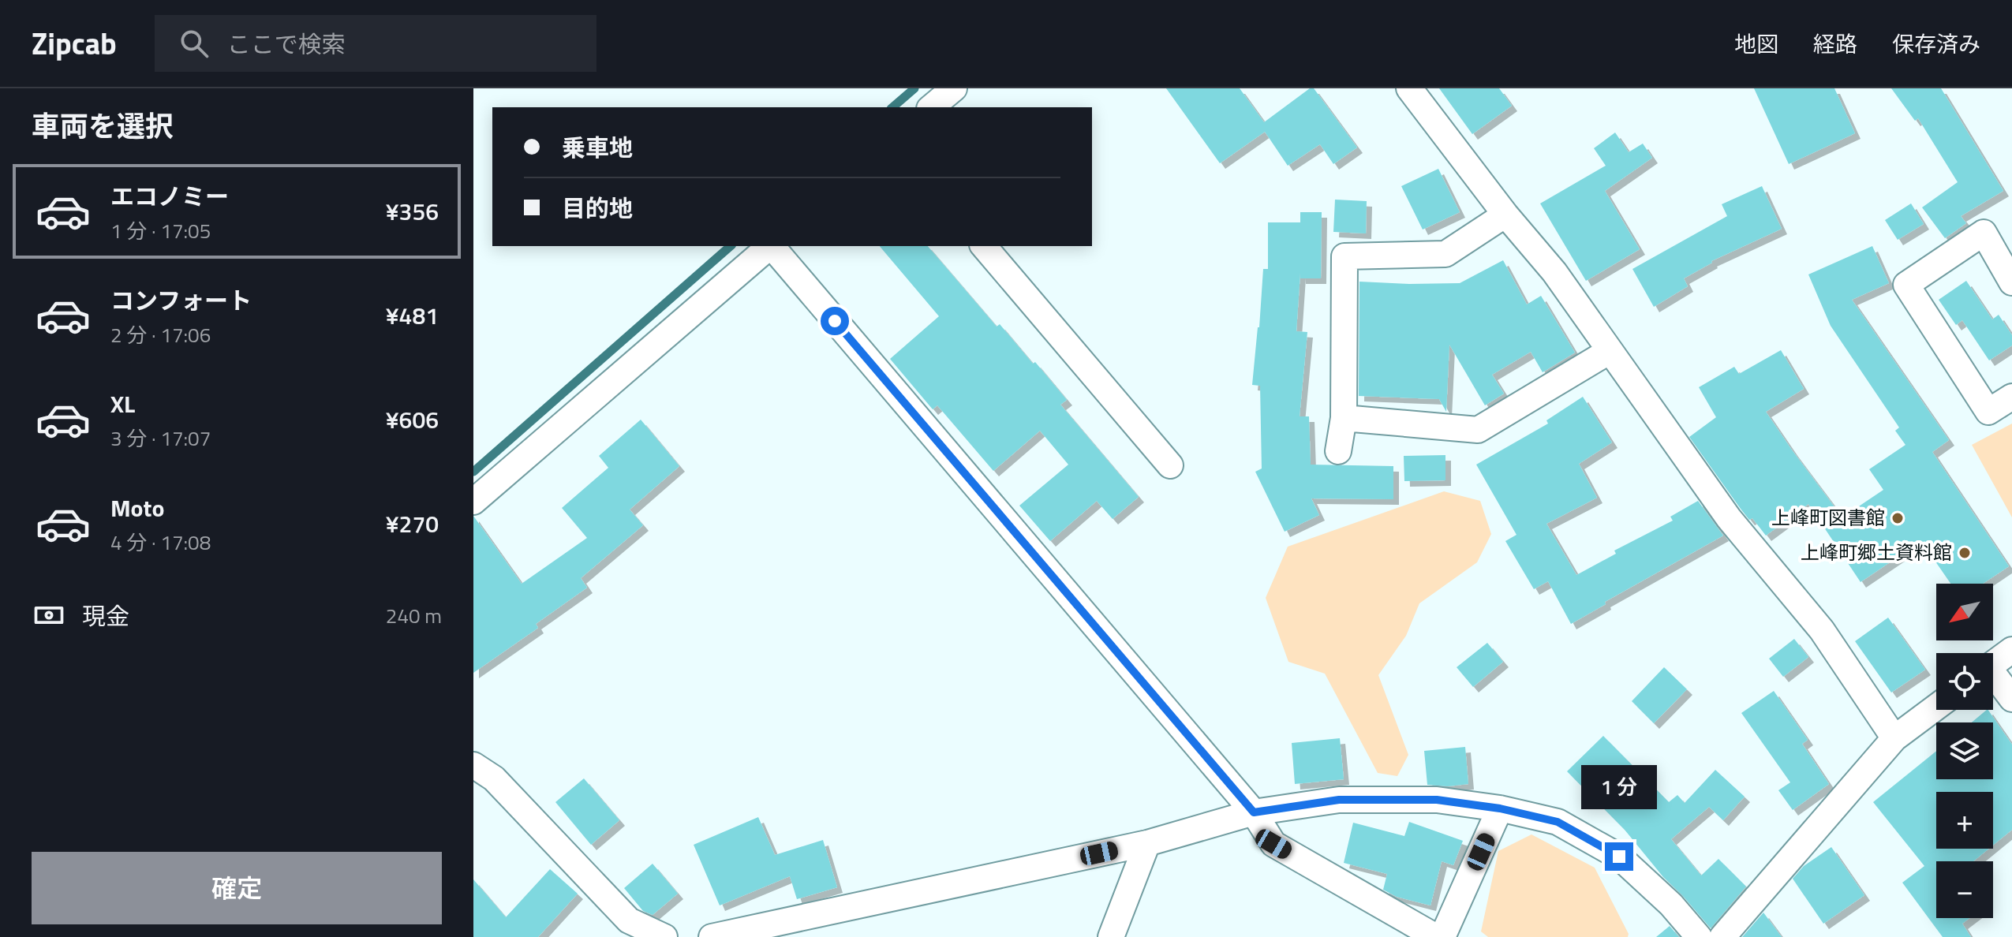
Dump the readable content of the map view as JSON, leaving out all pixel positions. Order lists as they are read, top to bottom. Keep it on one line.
{"places":["上峰町図書館","上峰町郷土資料館"],"north":"bottom left","page":{"header":"Zipcab","search":"ここで検索","nav":["地図","経路","保存済み"],"heading":"車両を選択","banner":["乗車地","目的地"],"list":[{"name":"エコノミー","note":"1 分 · 17:05","value":"¥356"},{"name":"コンフォート","note":"2 分 · 17:06","value":"¥481"},{"name":"XL","note":"3 分 · 17:07","value":"¥606"},{"name":"Moto","note":"4 分 · 17:08","value":"¥270"}],"pay":["現金","240 m"],"map_buttons":["+","−"],"bubble":"1 分","buttons":"確定"}}
